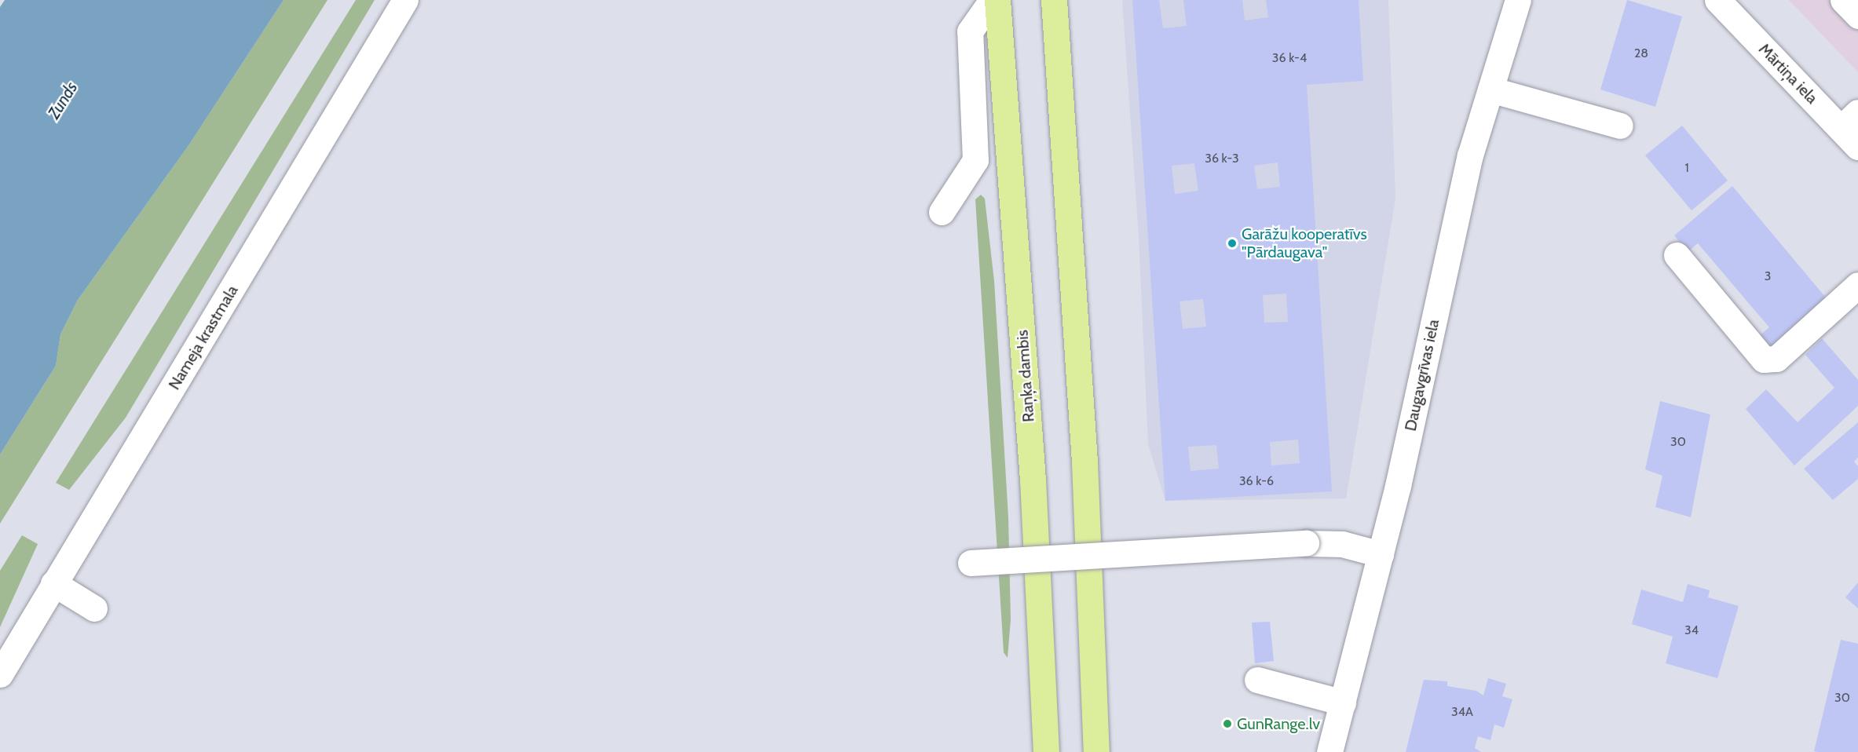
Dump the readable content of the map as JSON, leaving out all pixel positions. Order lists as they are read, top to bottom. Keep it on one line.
{"streets":{"main road":["Raņķa dambis"],"street":["Mārtiņa iela","Nameja krastmala","Daugavgrīvas iela"]},"water":["Zunds"],"places":["Garāžu kooperatīvs \"Pārdaugava\"","GunRange.lv"],"house_numbers":["28","36 k-4","36 k-3","1","3","30","36 k-6","34","30","34A"]}
